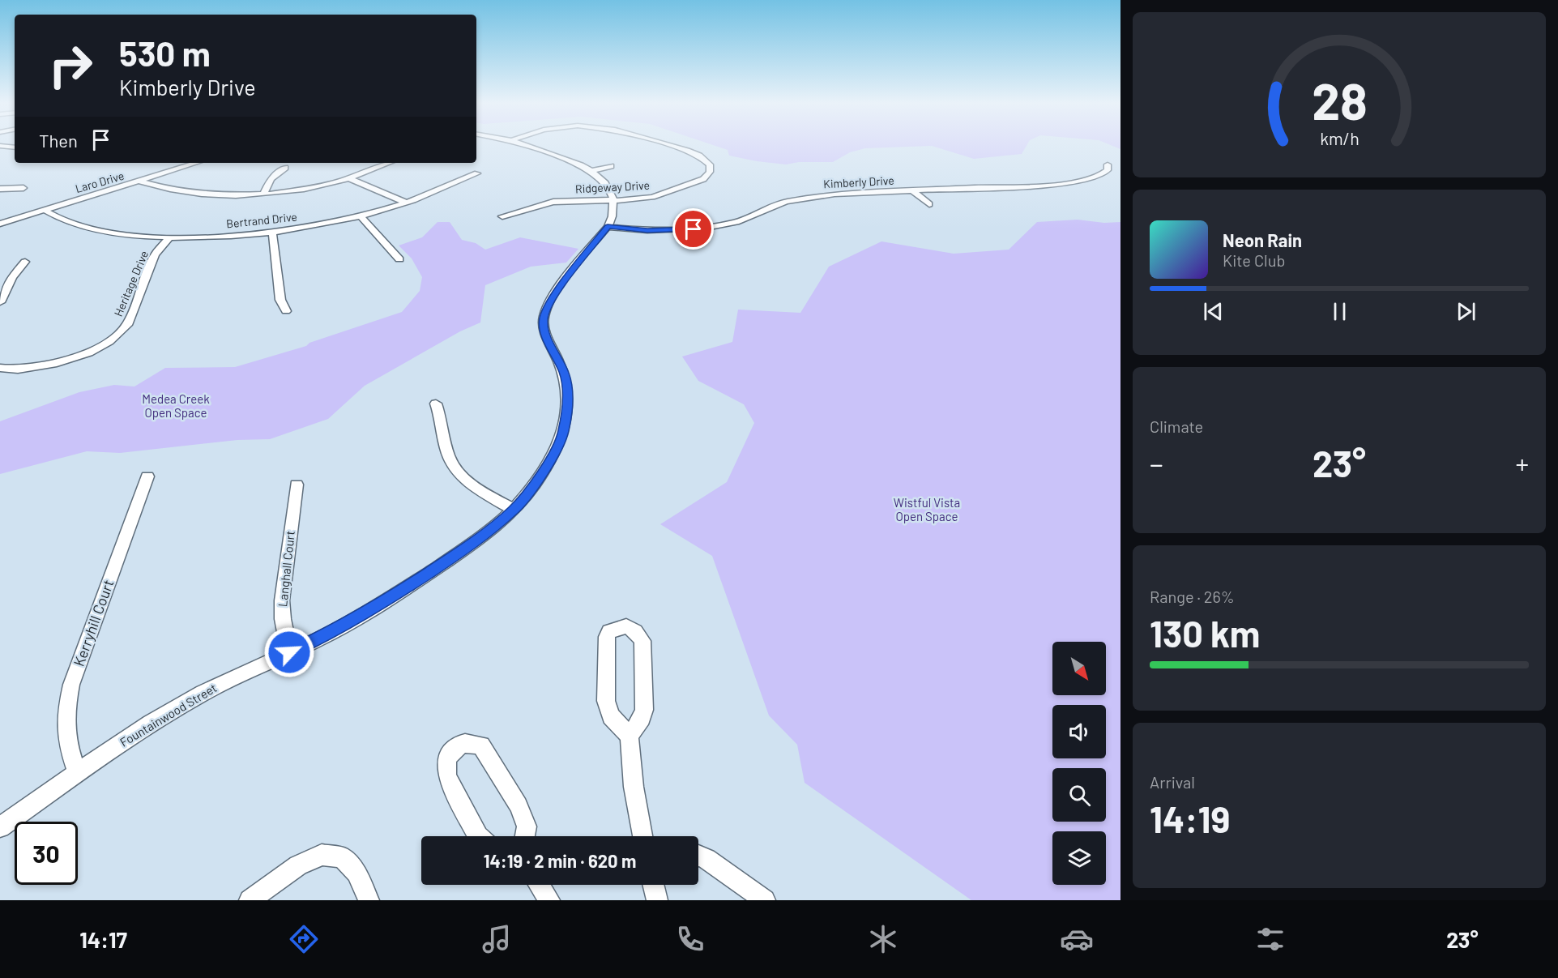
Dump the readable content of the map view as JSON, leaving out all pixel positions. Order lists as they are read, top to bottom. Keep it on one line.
{"streets":{"street":["Laro Drive","Kimberly Drive","Ridgeway Drive","Bertrand Drive","Heritage Drive","Langhall Court","Kerryhill Court","Fountainwood Street"]},"crossings":[["Laro Drive","Bertrand Drive"],["Kimberly Drive","Fountainwood Street"],["Ridgeway Drive","Fountainwood Street"],["Bertrand Drive","Heritage Drive"],["Langhall Court","Fountainwood Street"],["Kerryhill Court","Fountainwood Street"]],"parks":["Medea Creek Open Space","Wistful Vista Open Space"],"north":"bottom right","page":{"turn":["530 m","Kimberly Drive"],"then":"Then","song":["Neon Rain","Kite Club"],"tile":["Climate",["Range · 26%","130 km"],["Arrival","14:19"]],"heat":["−","23°","+"],"limit":"30","trip":"14:19 · 2 min · 620 m","tabs":["14:17","23°"],"gauge":["28","km/h"]}}
